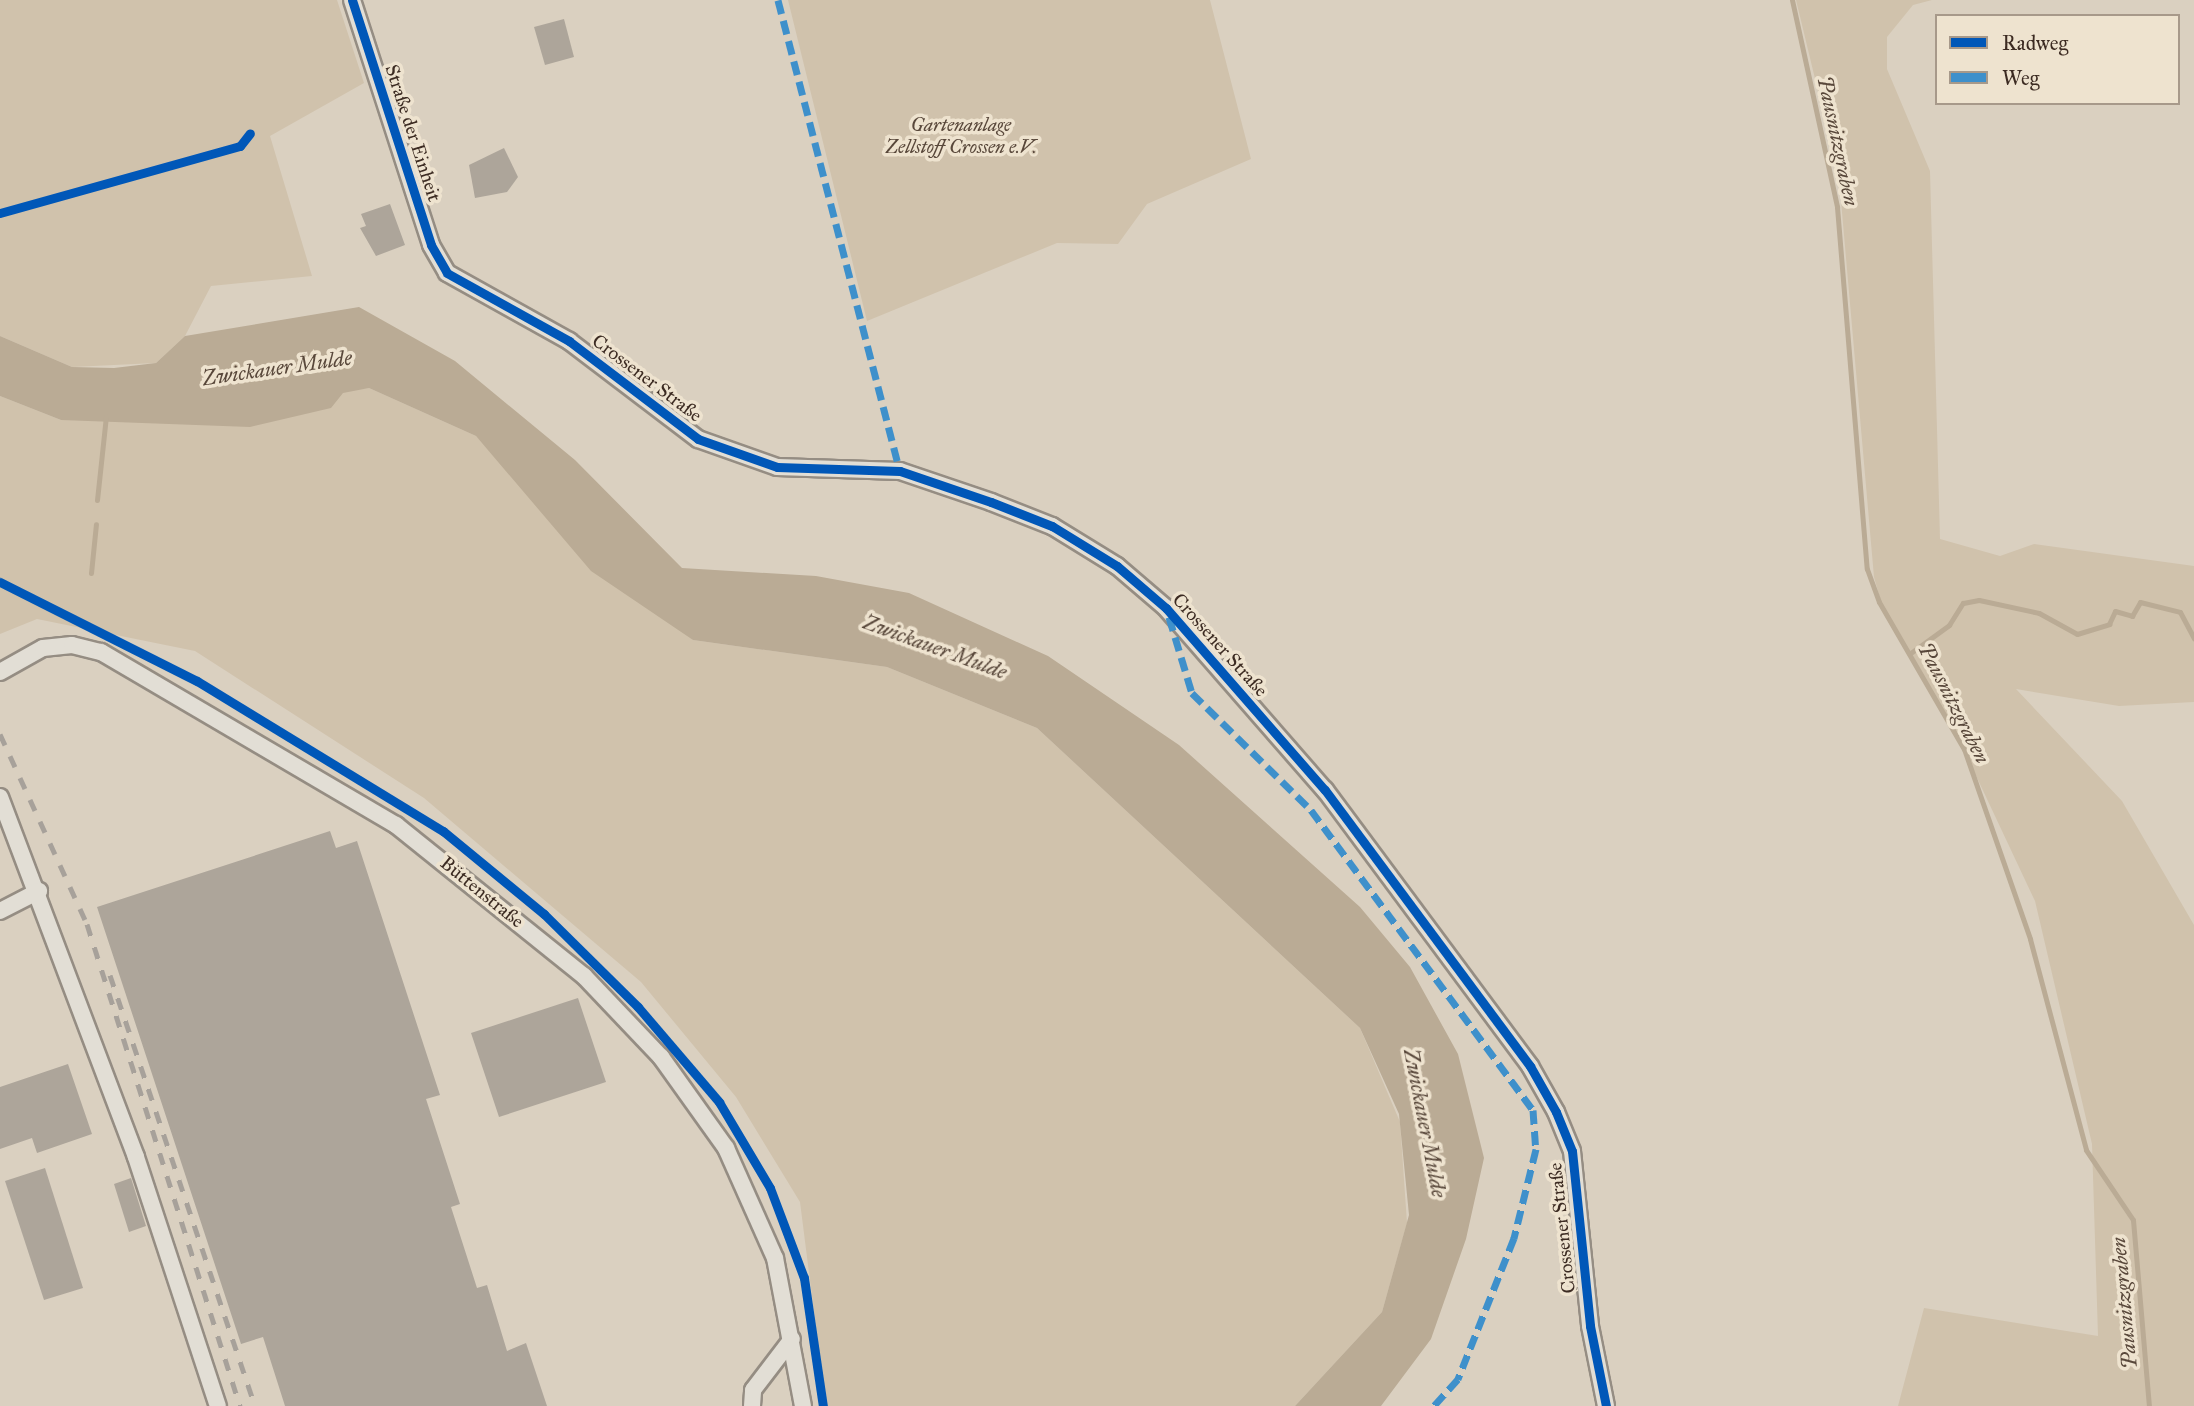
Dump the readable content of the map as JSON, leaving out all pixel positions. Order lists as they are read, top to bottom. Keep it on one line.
{"streets":{"street":["Straße der Einheit","Crossener Straße","Büttenstraße"]},"crossings":[["Straße der Einheit","Crossener Straße"]],"water":["Pausnitzgraben","Zwickauer Mulde"],"parks":["Gartenanlage Zellstoff Crossen e.V."],"legend":["Radweg","Weg"]}
